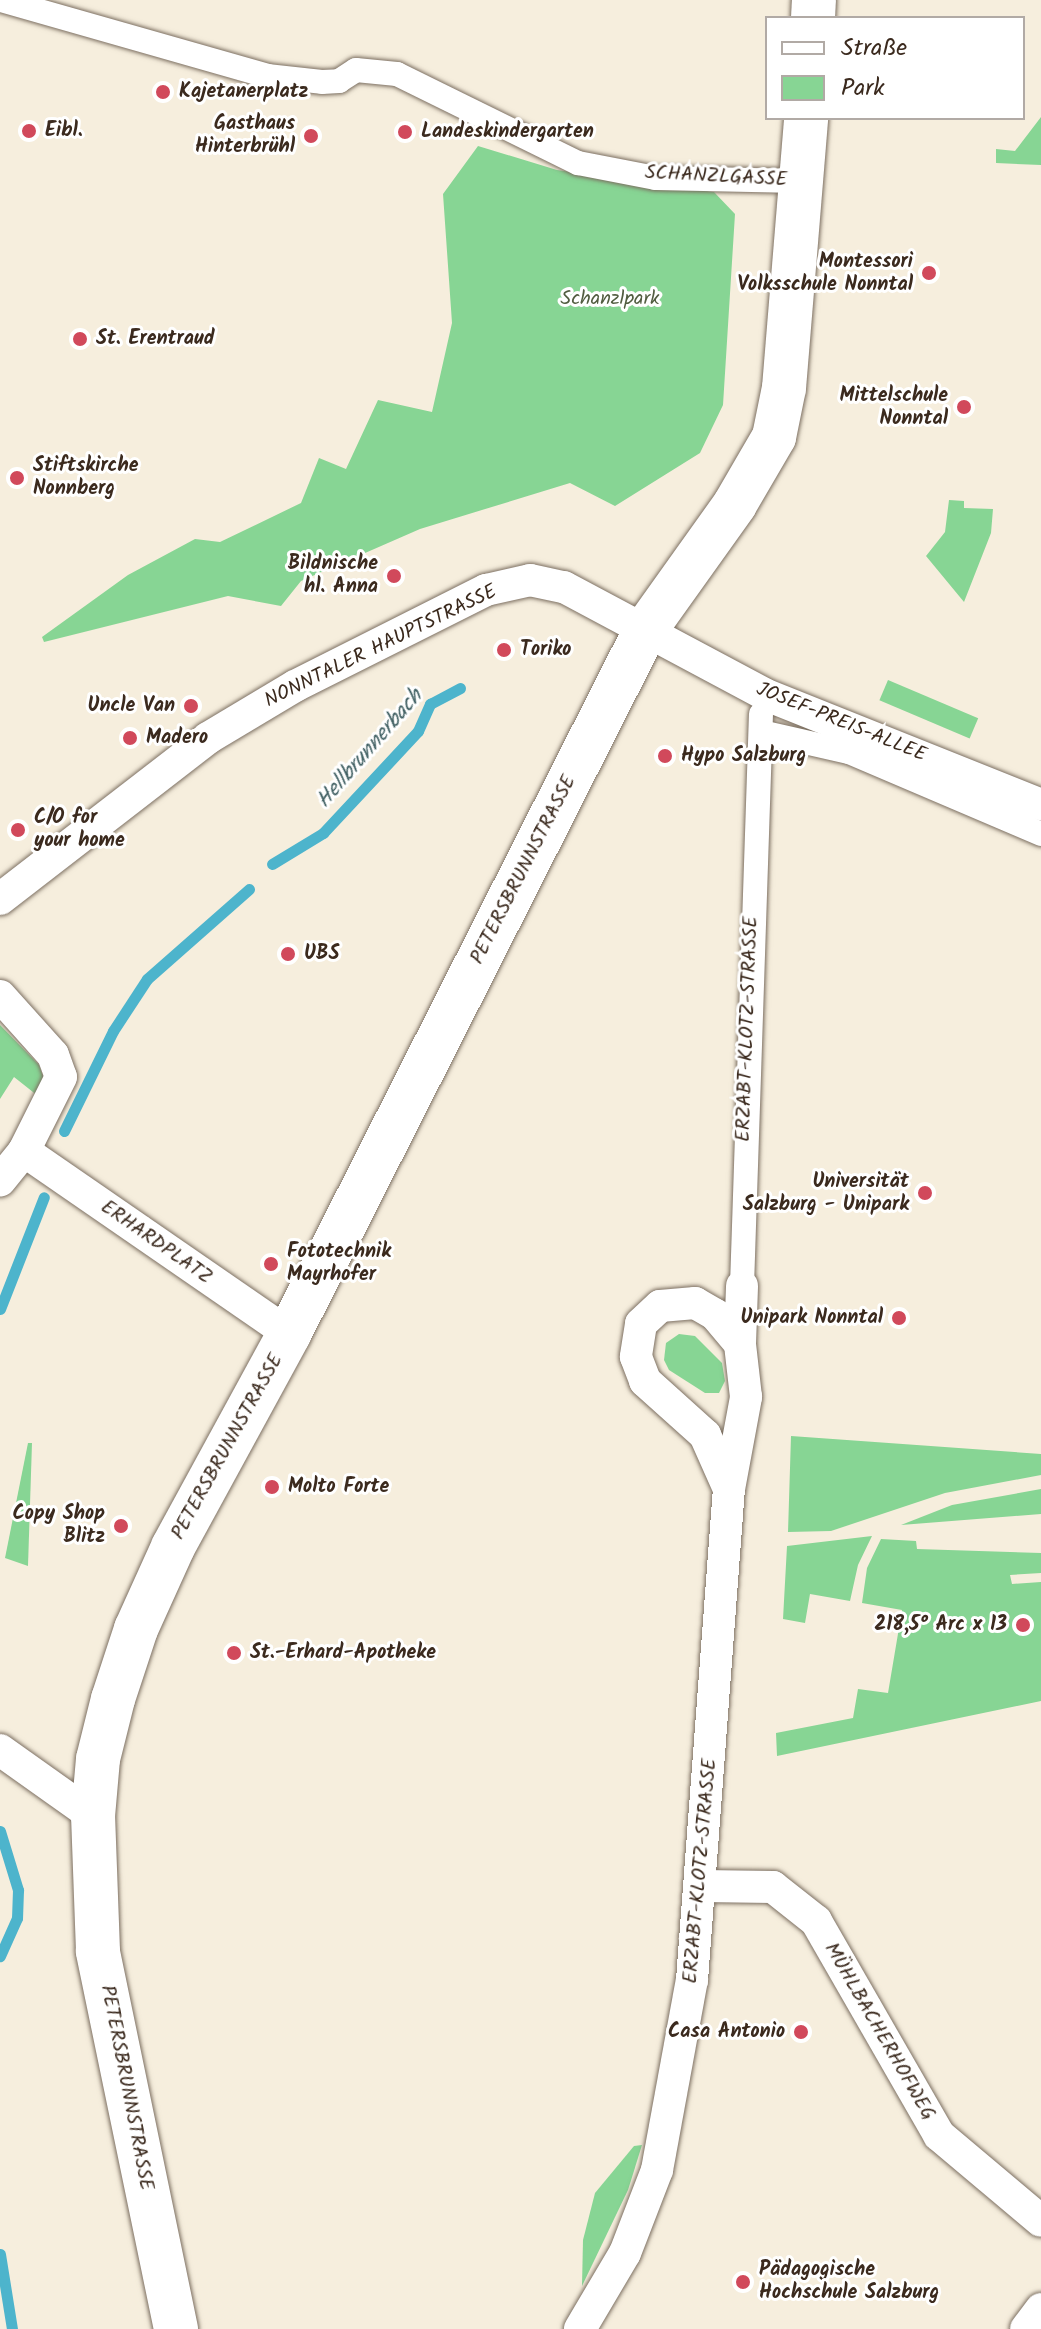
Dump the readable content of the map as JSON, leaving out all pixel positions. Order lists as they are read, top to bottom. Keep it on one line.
{"streets":{"main road":["PETERSBRUNNSTRASSE"],"street":["SCHANZLGASSE","NONNTALER HAUPTSTRASSE","JOSEF-PREIS-ALLEE","ERZABT-KLOTZ-STRASSE","ERHARDPLATZ","MÜHLBACHERHOFWEG"]},"crossings":[["NONNTALER HAUPTSTRASSE","JOSEF-PREIS-ALLEE"],["NONNTALER HAUPTSTRASSE","PETERSBRUNNSTRASSE"],["JOSEF-PREIS-ALLEE","PETERSBRUNNSTRASSE"],["JOSEF-PREIS-ALLEE","ERZABT-KLOTZ-STRASSE"],["PETERSBRUNNSTRASSE","ERHARDPLATZ"],["ERZABT-KLOTZ-STRASSE","MÜHLBACHERHOFWEG"]],"water":["Hellbrunnerbach"],"parks":["Schanzlpark"],"places":["Kajetanerplatz","Eibl.","Landeskindergarten","Gasthaus Hinterbrühl","Montessori Volksschule Nonntal","St. Erentraud","Mittelschule Nonntal","Stiftskirche Nonnberg","Bildnische hl. Anna","Toriko","Uncle Van","Madero","Hypo Salzburg","C/O for your home","UBS","Universität Salzburg - Unipark","Fototechnik Mayrhofer","Unipark Nonntal","Molto Forte","Copy Shop Blitz","218,5° Arc x 13","St.-Erhard-Apotheke","Casa Antonio","Pädagogische Hochschule Salzburg"],"legend":["Straße","Park"]}
